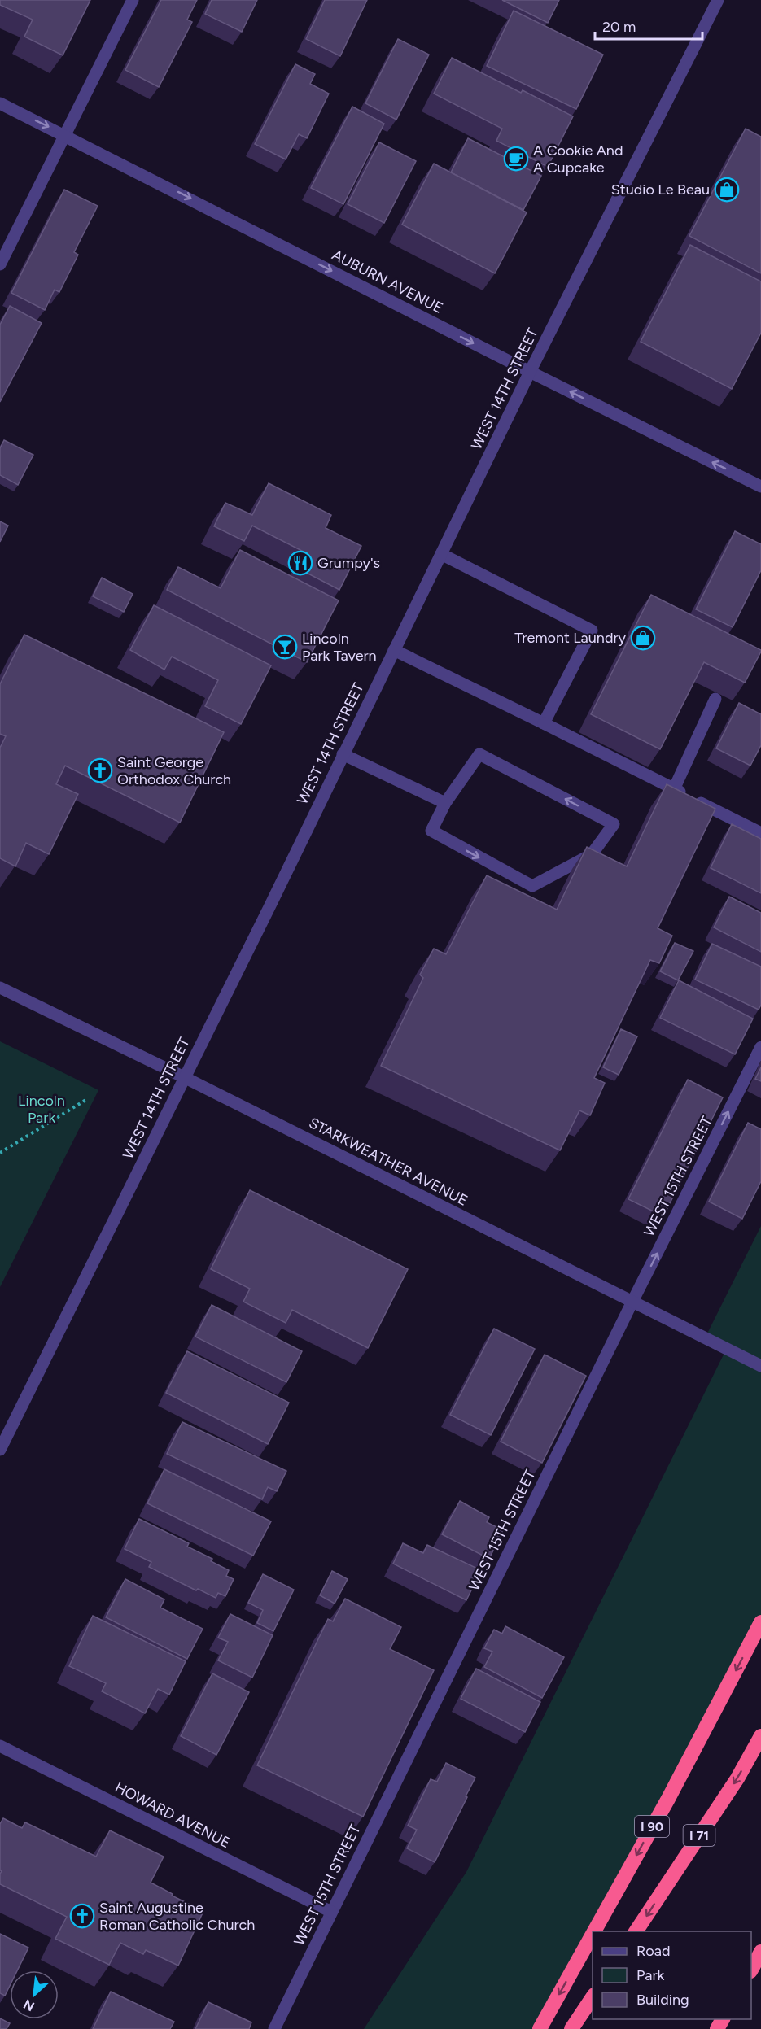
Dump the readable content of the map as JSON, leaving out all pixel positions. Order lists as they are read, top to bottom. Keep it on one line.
{"streets":{"highway":["I 90","I 71"],"street":["AUBURN AVENUE","WEST 14TH STREET","STARKWEATHER AVENUE","WEST 15TH STREET","HOWARD AVENUE"]},"crossings":[["AUBURN AVENUE","WEST 14TH STREET"],["WEST 14TH STREET","STARKWEATHER AVENUE"],["STARKWEATHER AVENUE","WEST 15TH STREET"],["WEST 15TH STREET","HOWARD AVENUE"]],"parks":["Lincoln Park"],"places":{"cafe":["A Cookie And A Cupcake"],"shop":["Studio Le Beau","Tremont Laundry"],"restaurant":["Grumpy's"],"bar":["Lincoln Park Tavern"],"church":["Saint George Orthodox Church","Saint Augustine Roman Catholic Church"]},"legend":["Road","Park","Building"],"scale_bar":"20 m","north":"bottom left"}
